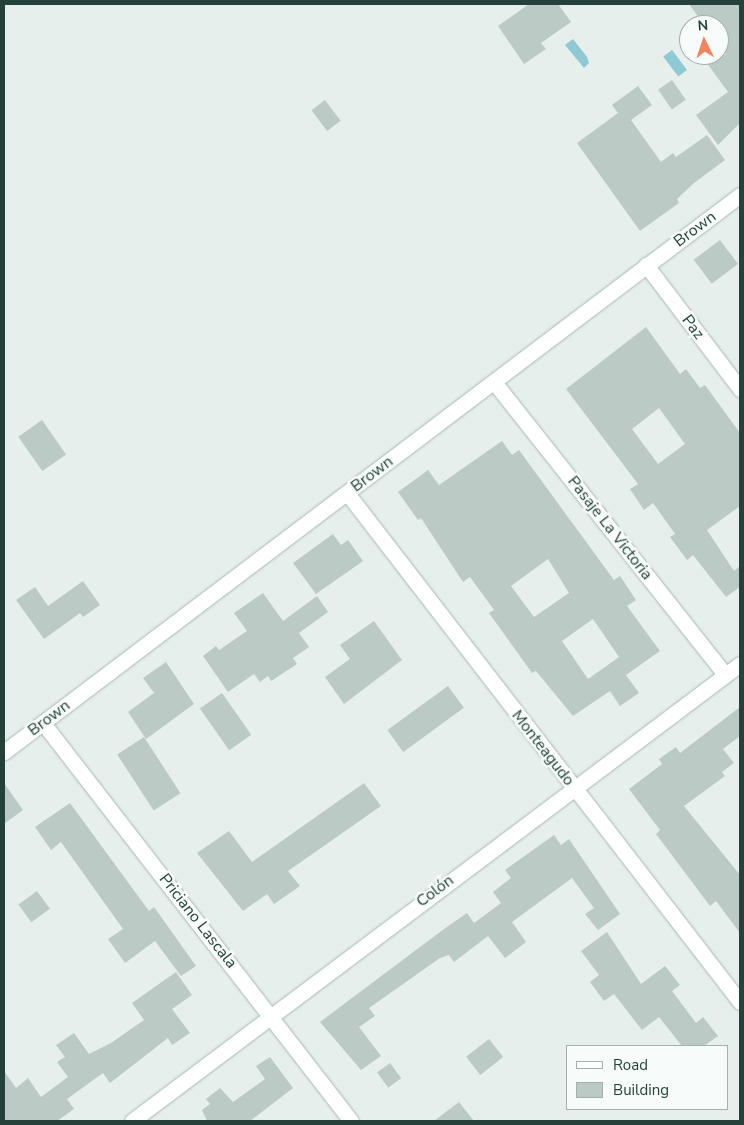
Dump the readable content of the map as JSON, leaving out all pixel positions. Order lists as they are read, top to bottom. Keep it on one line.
{"streets":{"street":["Brown","Paz","Pasaje La Victoria","Monteagudo","Colón","Priciano Lascala"]},"crossings":[["Brown","Paz"],["Brown","Pasaje La Victoria"],["Brown","Monteagudo"],["Brown","Priciano Lascala"],["Pasaje La Victoria","Colón"],["Monteagudo","Colón"],["Colón","Priciano Lascala"]],"legend":["Road","Building"],"north":"top"}
